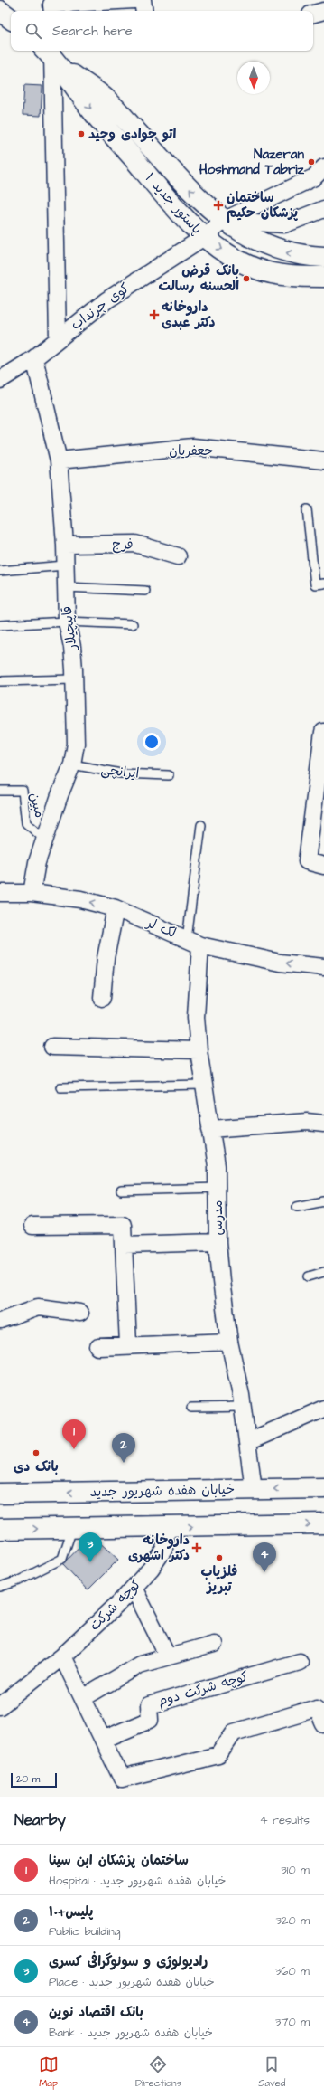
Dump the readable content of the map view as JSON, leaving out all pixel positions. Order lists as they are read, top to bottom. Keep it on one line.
{"streets":{"main road":["پاستور جدید ۱","خیابان هفده شهریور جدید"],"street":["کوی چرنداب","جعفریان","فرج","قاپیچیلار","لک لر","مدرس","کوچه شرکت","کوچه شرکت دوم"],"lane":["ایرانچی","مبین"]},"crossings":[["پاستور جدید ۱","کوی چرنداب"],["کوی چرنداب","قاپیچیلار"],["جعفریان","قاپیچیلار"],["فرج","قاپیچیلار"],["قاپیچیلار","ایرانچی"],["قاپیچیلار","مبین"],["قاپیچیلار","لک لر"],["لک لر","مدرس"],["مدرس","خیابان هفده شهریور جدید"]],"one_way":["لک لر"],"places":{"other":["اتو جوادی وحید","Nazeran Hoshmand Tabriz","بانک قرض الحسنه رسالت","بانک دی","فلزیاب تبریز"],"health":["ساختمان پزشکان حکیم","داروخانه دکتر عبدی","داروخانه دکتر اشهری"]},"scale_bar":"20 m","north":"bottom","page":{"search":"Search here","pins":["1","2","3","4"],"scale":"20 m","heading":["Nearby","4 results"],"list":[{"mark":"1","name":"ساختمان پزشکان ابن سینا","note":"Hospital · خیابان هفده شهریور جدید","value":"310 m"},{"mark":"2","name":"پلیس+۱۰","note":"Public building","value":"320 m"},{"mark":"3","name":"رادیولوژی و سونوگرافی کسری","note":"Place · خیابان هفده شهریور جدید","value":"360 m"},{"mark":"4","name":"بانک اقتصاد نوین","note":"Bank · خیابان هفده شهریور جدید","value":"370 m"}],"nav":["Map","Directions","Saved"]}}
